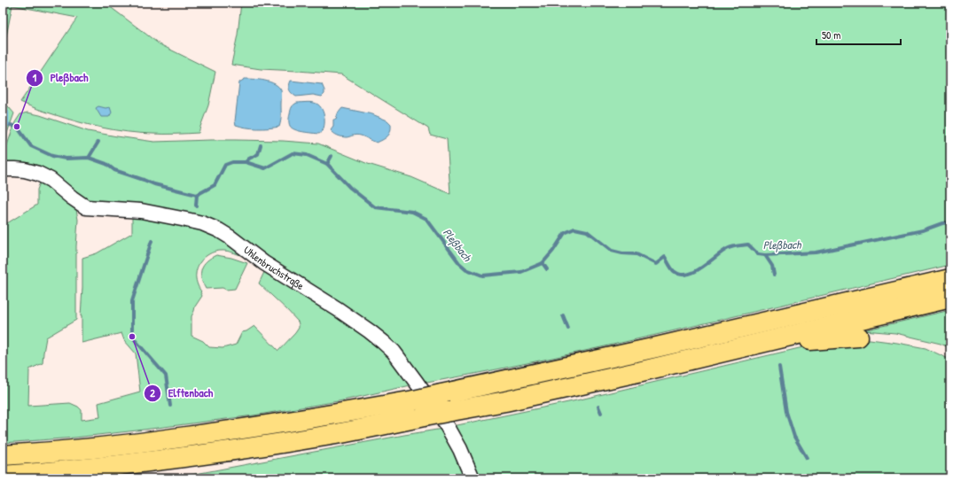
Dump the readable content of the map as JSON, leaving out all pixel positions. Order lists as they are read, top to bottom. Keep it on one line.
{"streets":{"street":["Uhlenbruchstraße"]},"water":["Pleßbach"],"places":["Pleßbach","Elftenbach"],"scale_bar":"50 m"}
